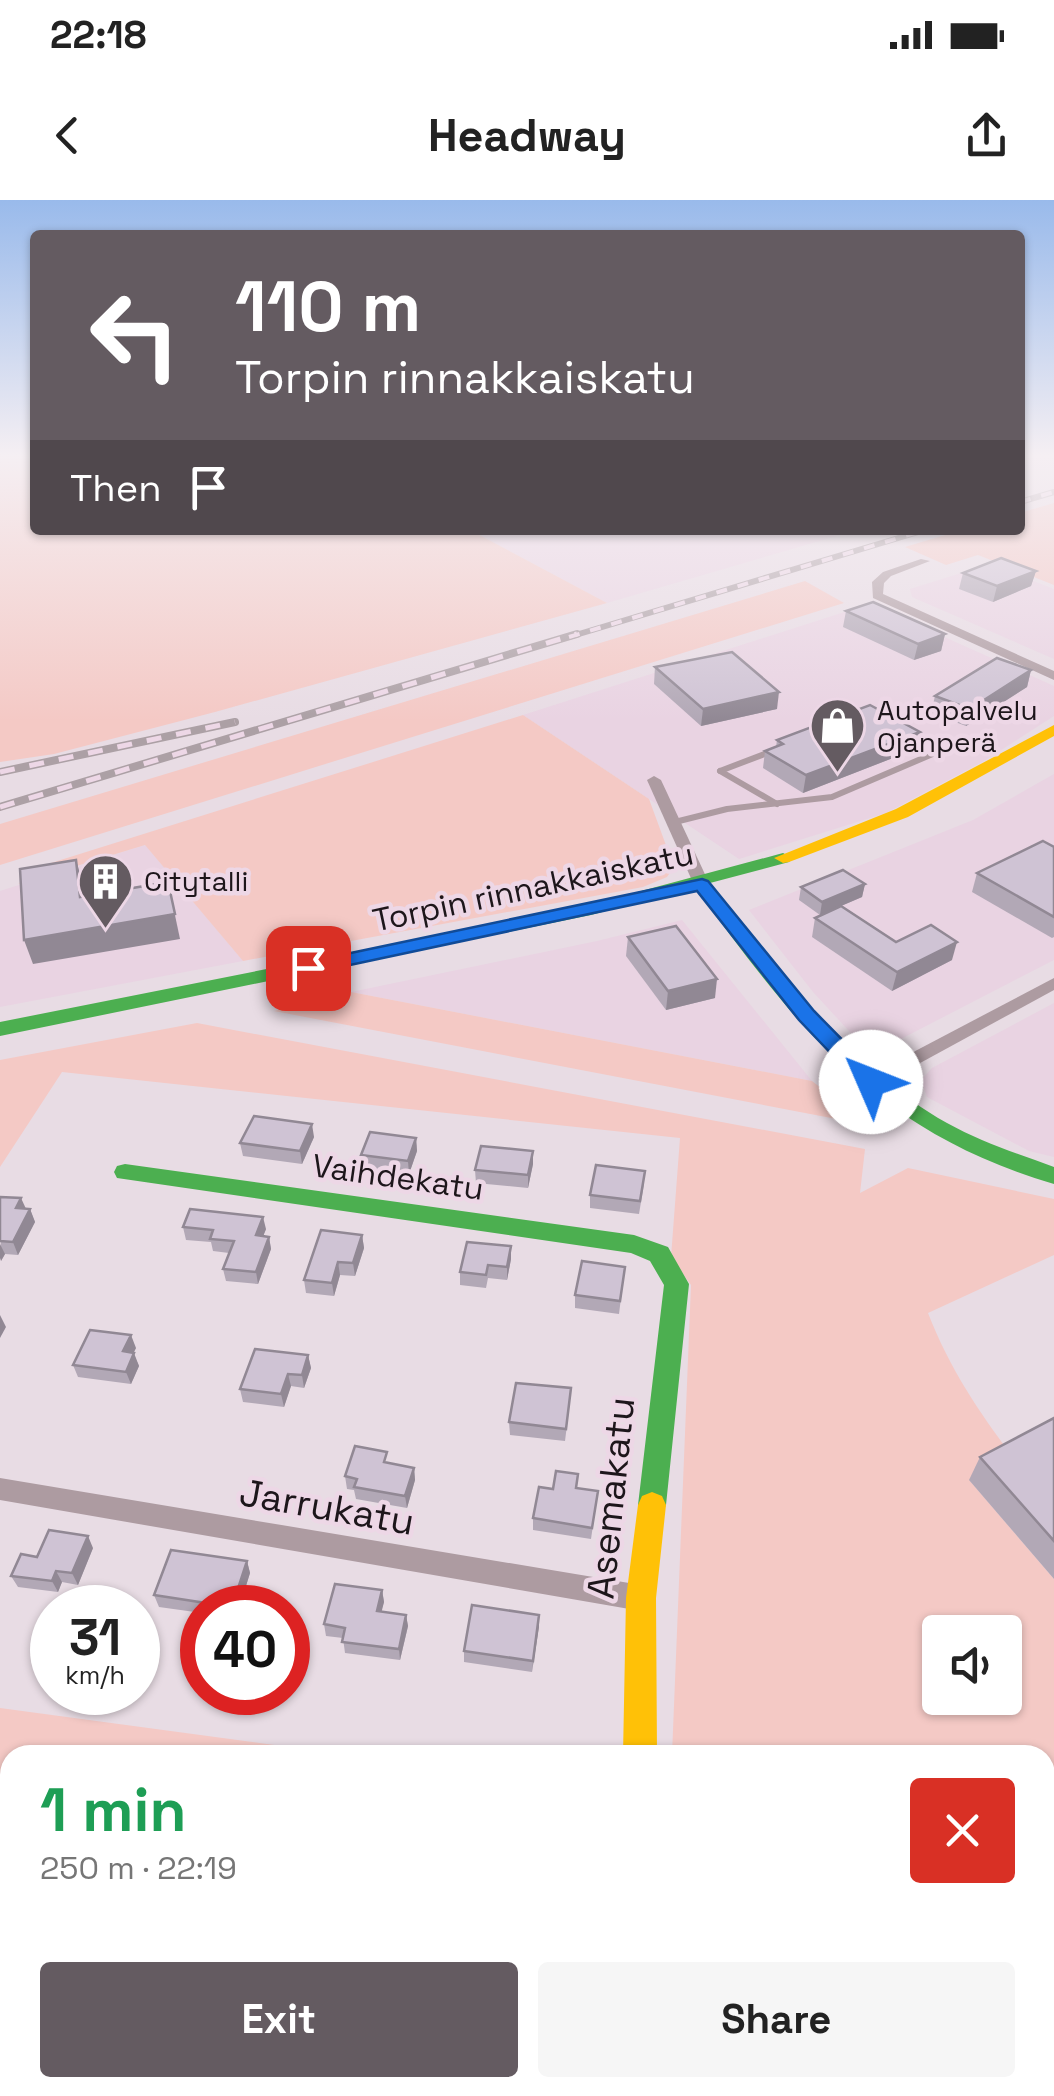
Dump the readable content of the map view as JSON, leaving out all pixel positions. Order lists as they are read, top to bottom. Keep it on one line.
{"streets":{"street":["Torpin rinnakkaiskatu","Vaihdekatu","Asemakatu","Jarrukatu"]},"crossings":[["Vaihdekatu","Asemakatu"],["Asemakatu","Jarrukatu"]],"places":{"shop":["Autopalvelu Ojanperä"],"building":["Citytalli"]},"page":{"status":"22:18","header":"Headway","turn":["110 m","Torpin rinnakkaiskatu"],"then":"Then","speed":"31 km/h","limit":"40","heading":["1 min","250 m · 22:19"],"buttons":["Exit","Share"]}}
